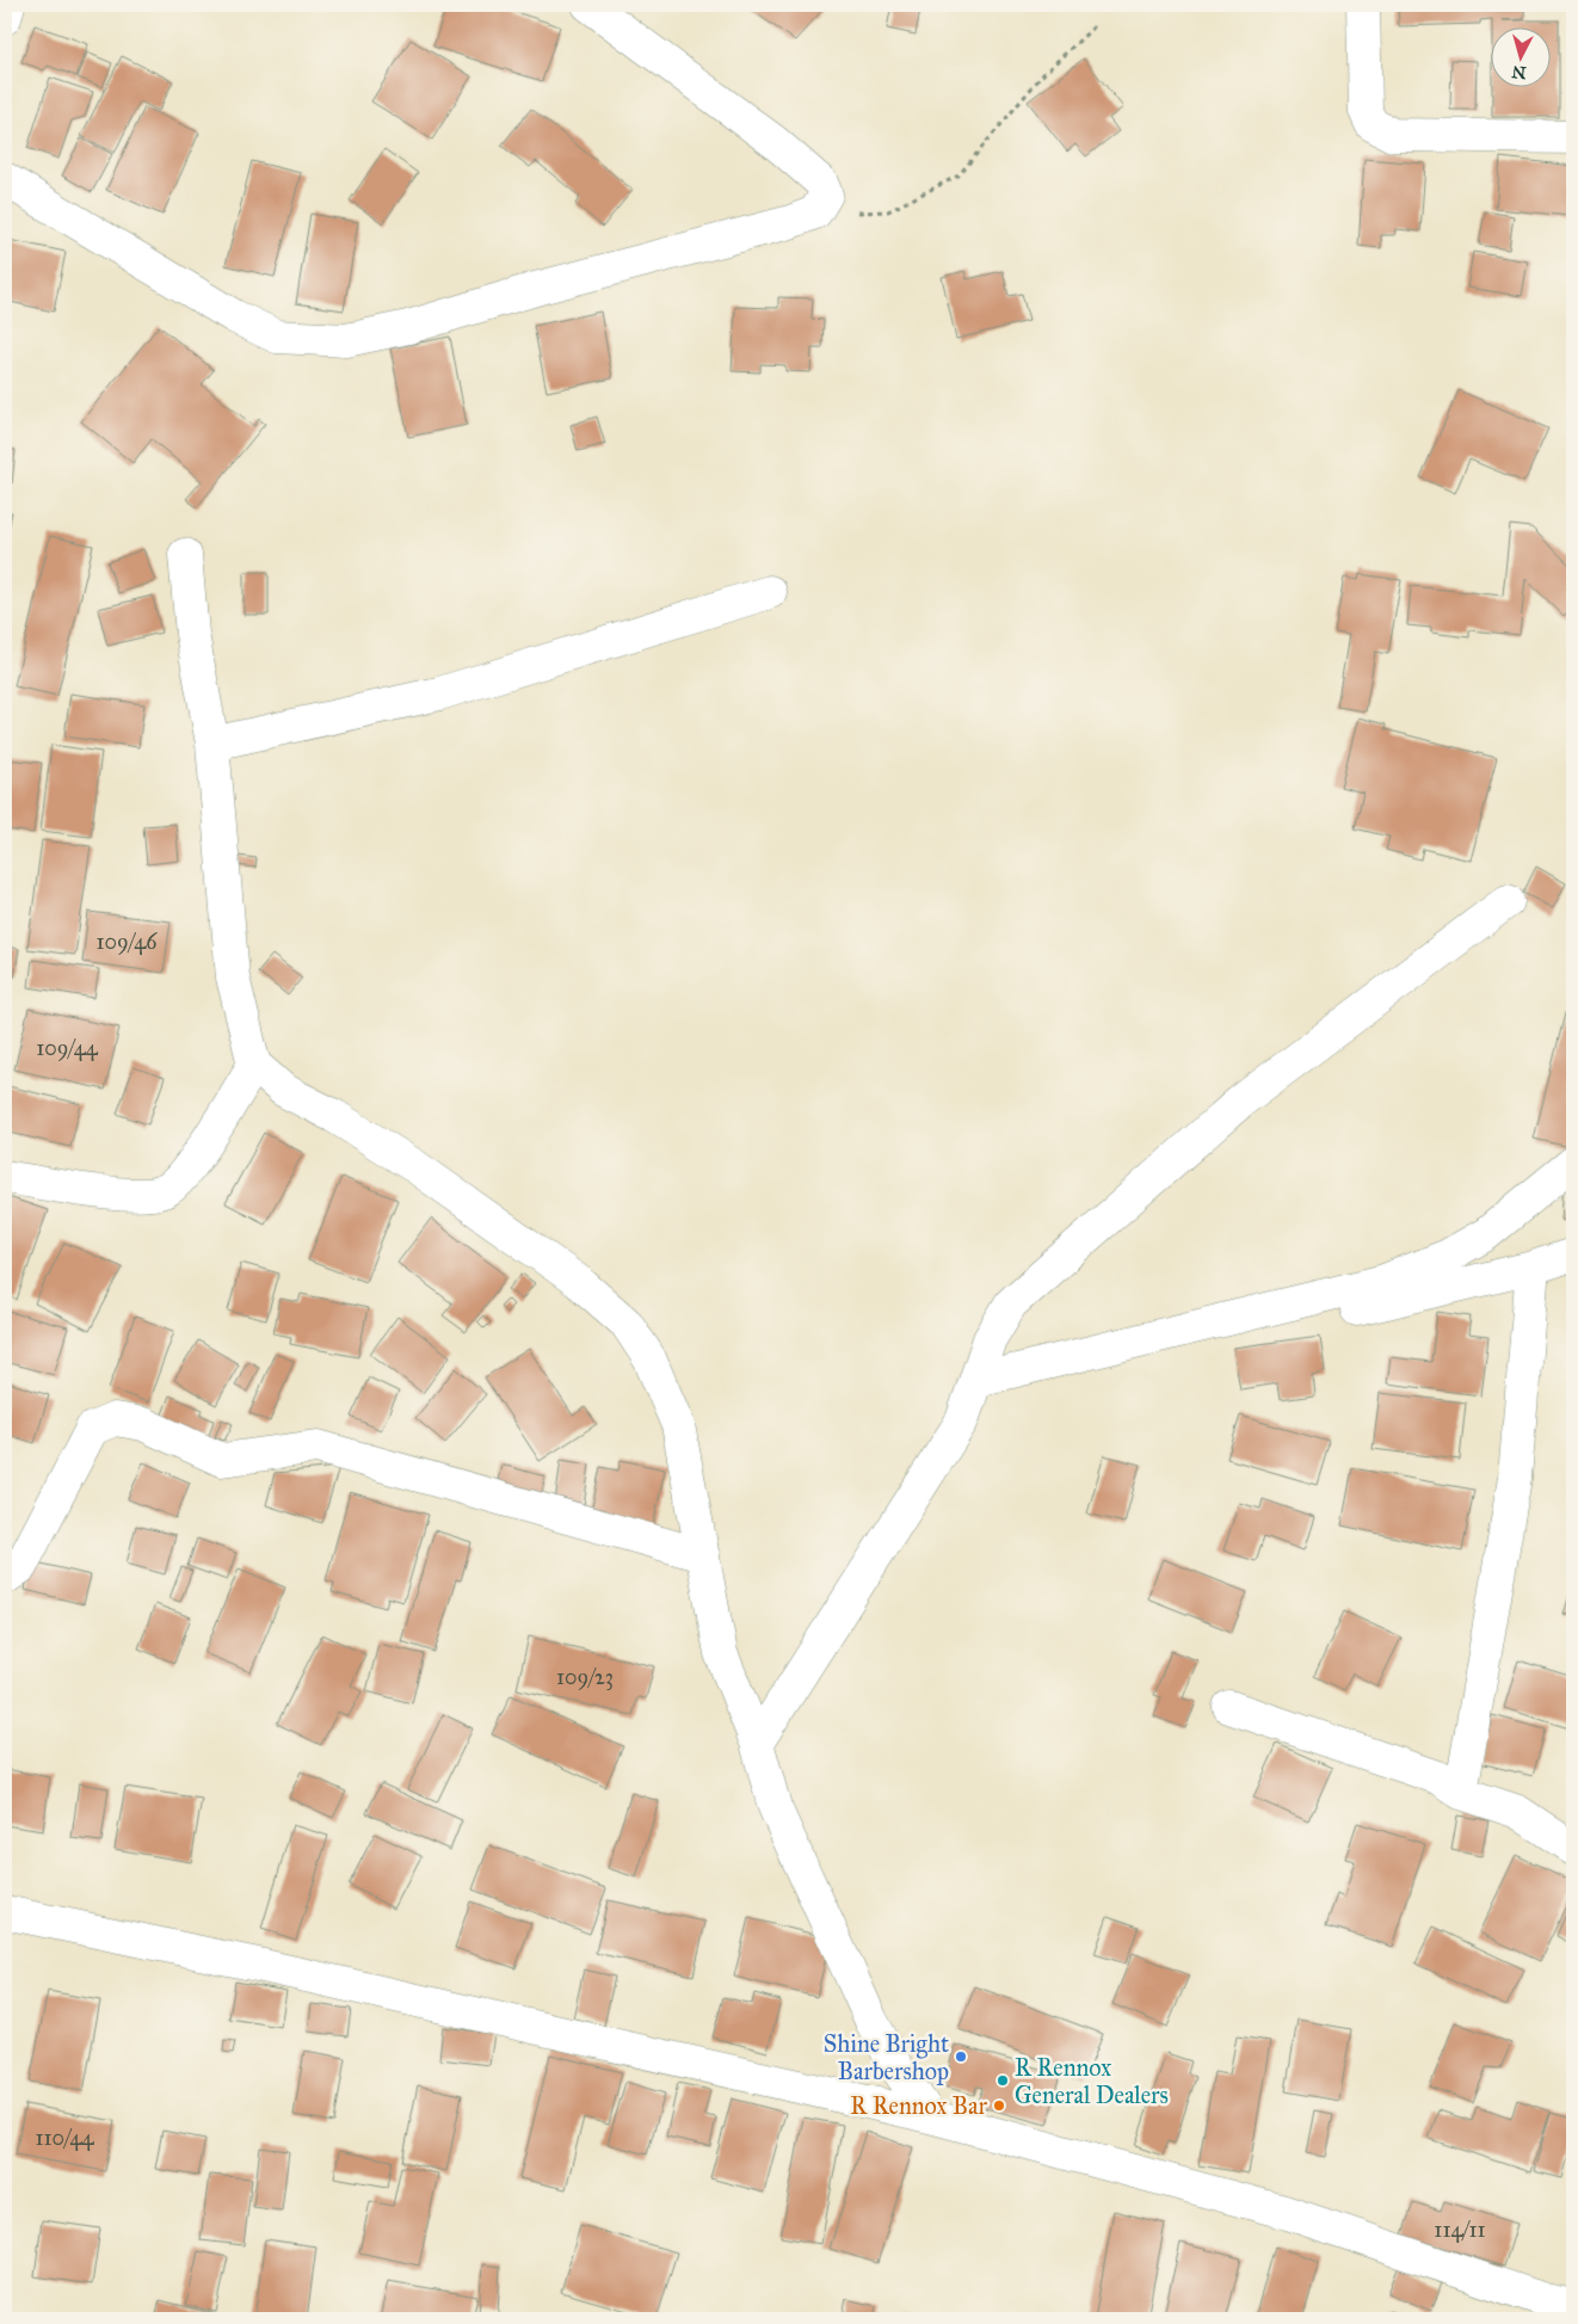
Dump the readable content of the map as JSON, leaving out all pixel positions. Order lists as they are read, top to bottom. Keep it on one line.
{"places":["Shine Bright Barbershop","R Rennox General Dealers","R Rennox Bar"],"house_numbers":["109/46","109/44","109/23","110/44","114/11"],"north":"bottom"}
